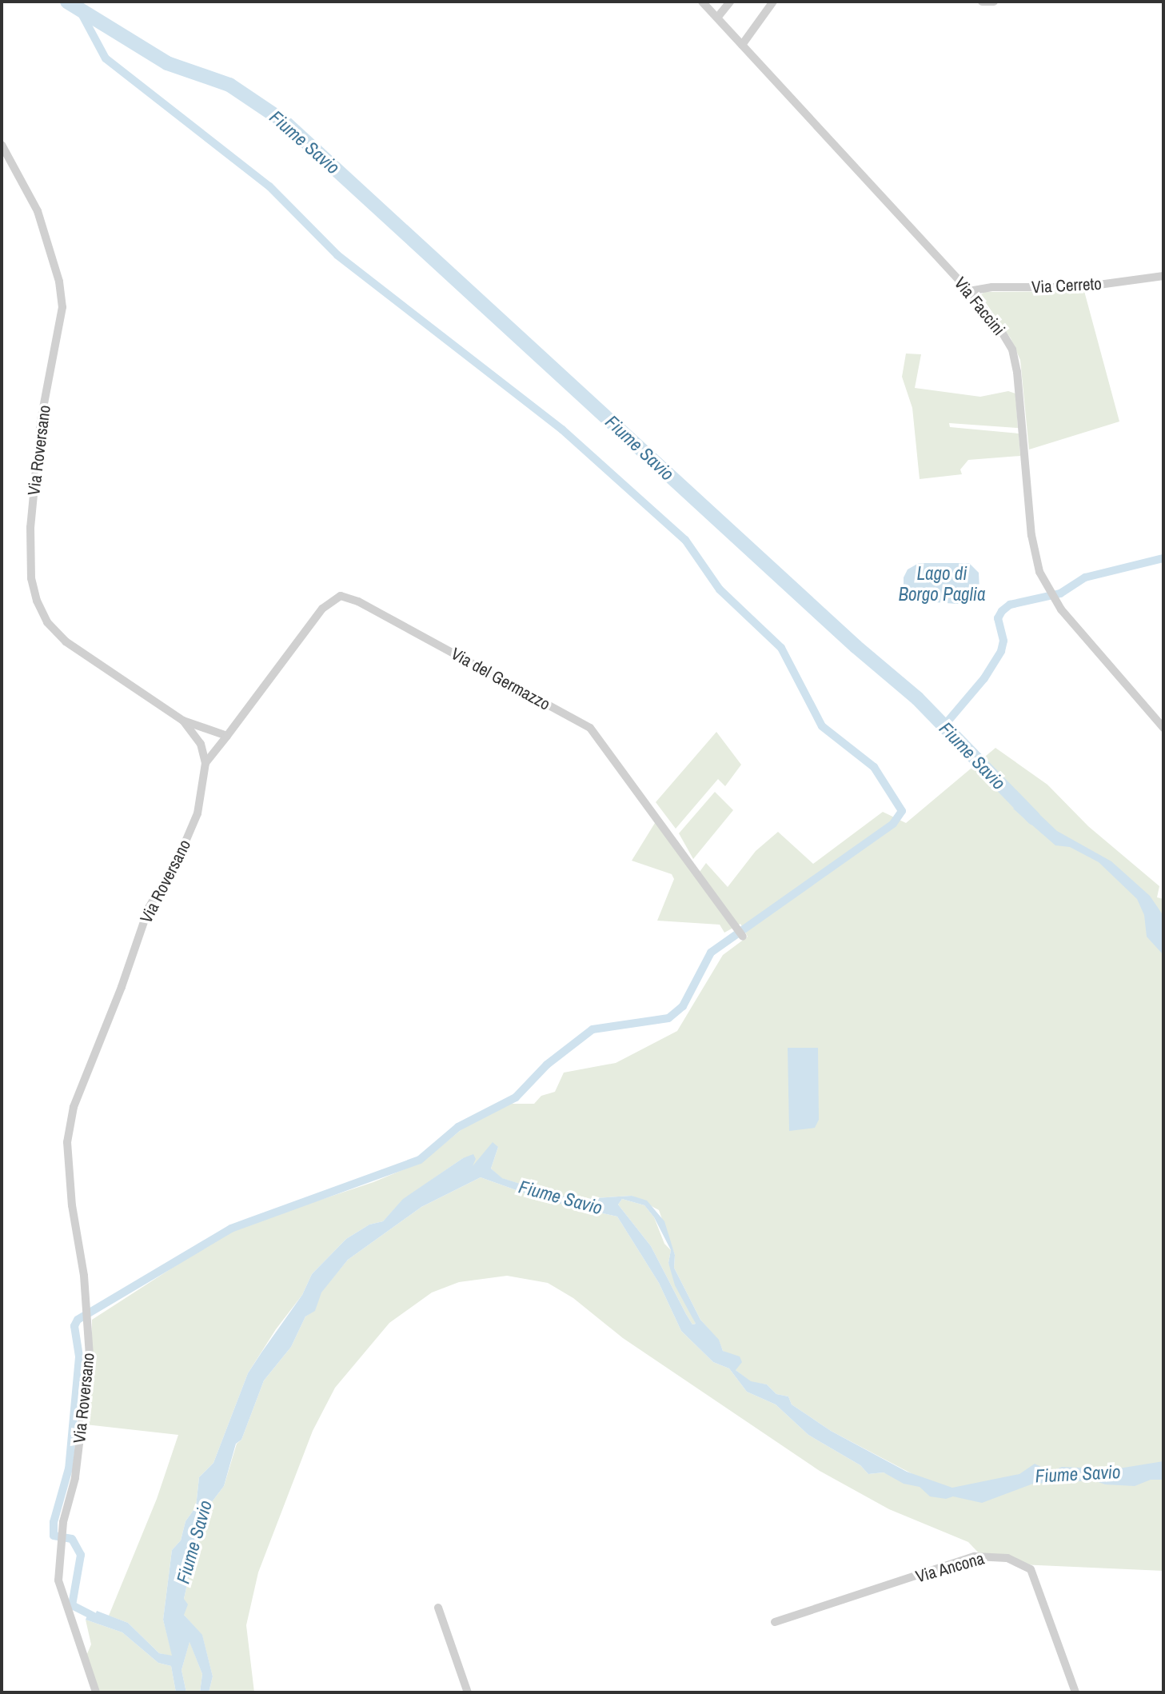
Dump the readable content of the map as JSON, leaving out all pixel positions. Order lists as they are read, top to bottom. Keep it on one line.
{"streets":{"street":["Via Cerreto","Via Faccini","Via Roversano","Via del Germazzo","Via Ancona"]},"crossings":[["Via Cerreto","Via Faccini"],["Via Roversano","Via del Germazzo"]],"water":["Fiume Savio","Lago di Borgo Paglia"]}
